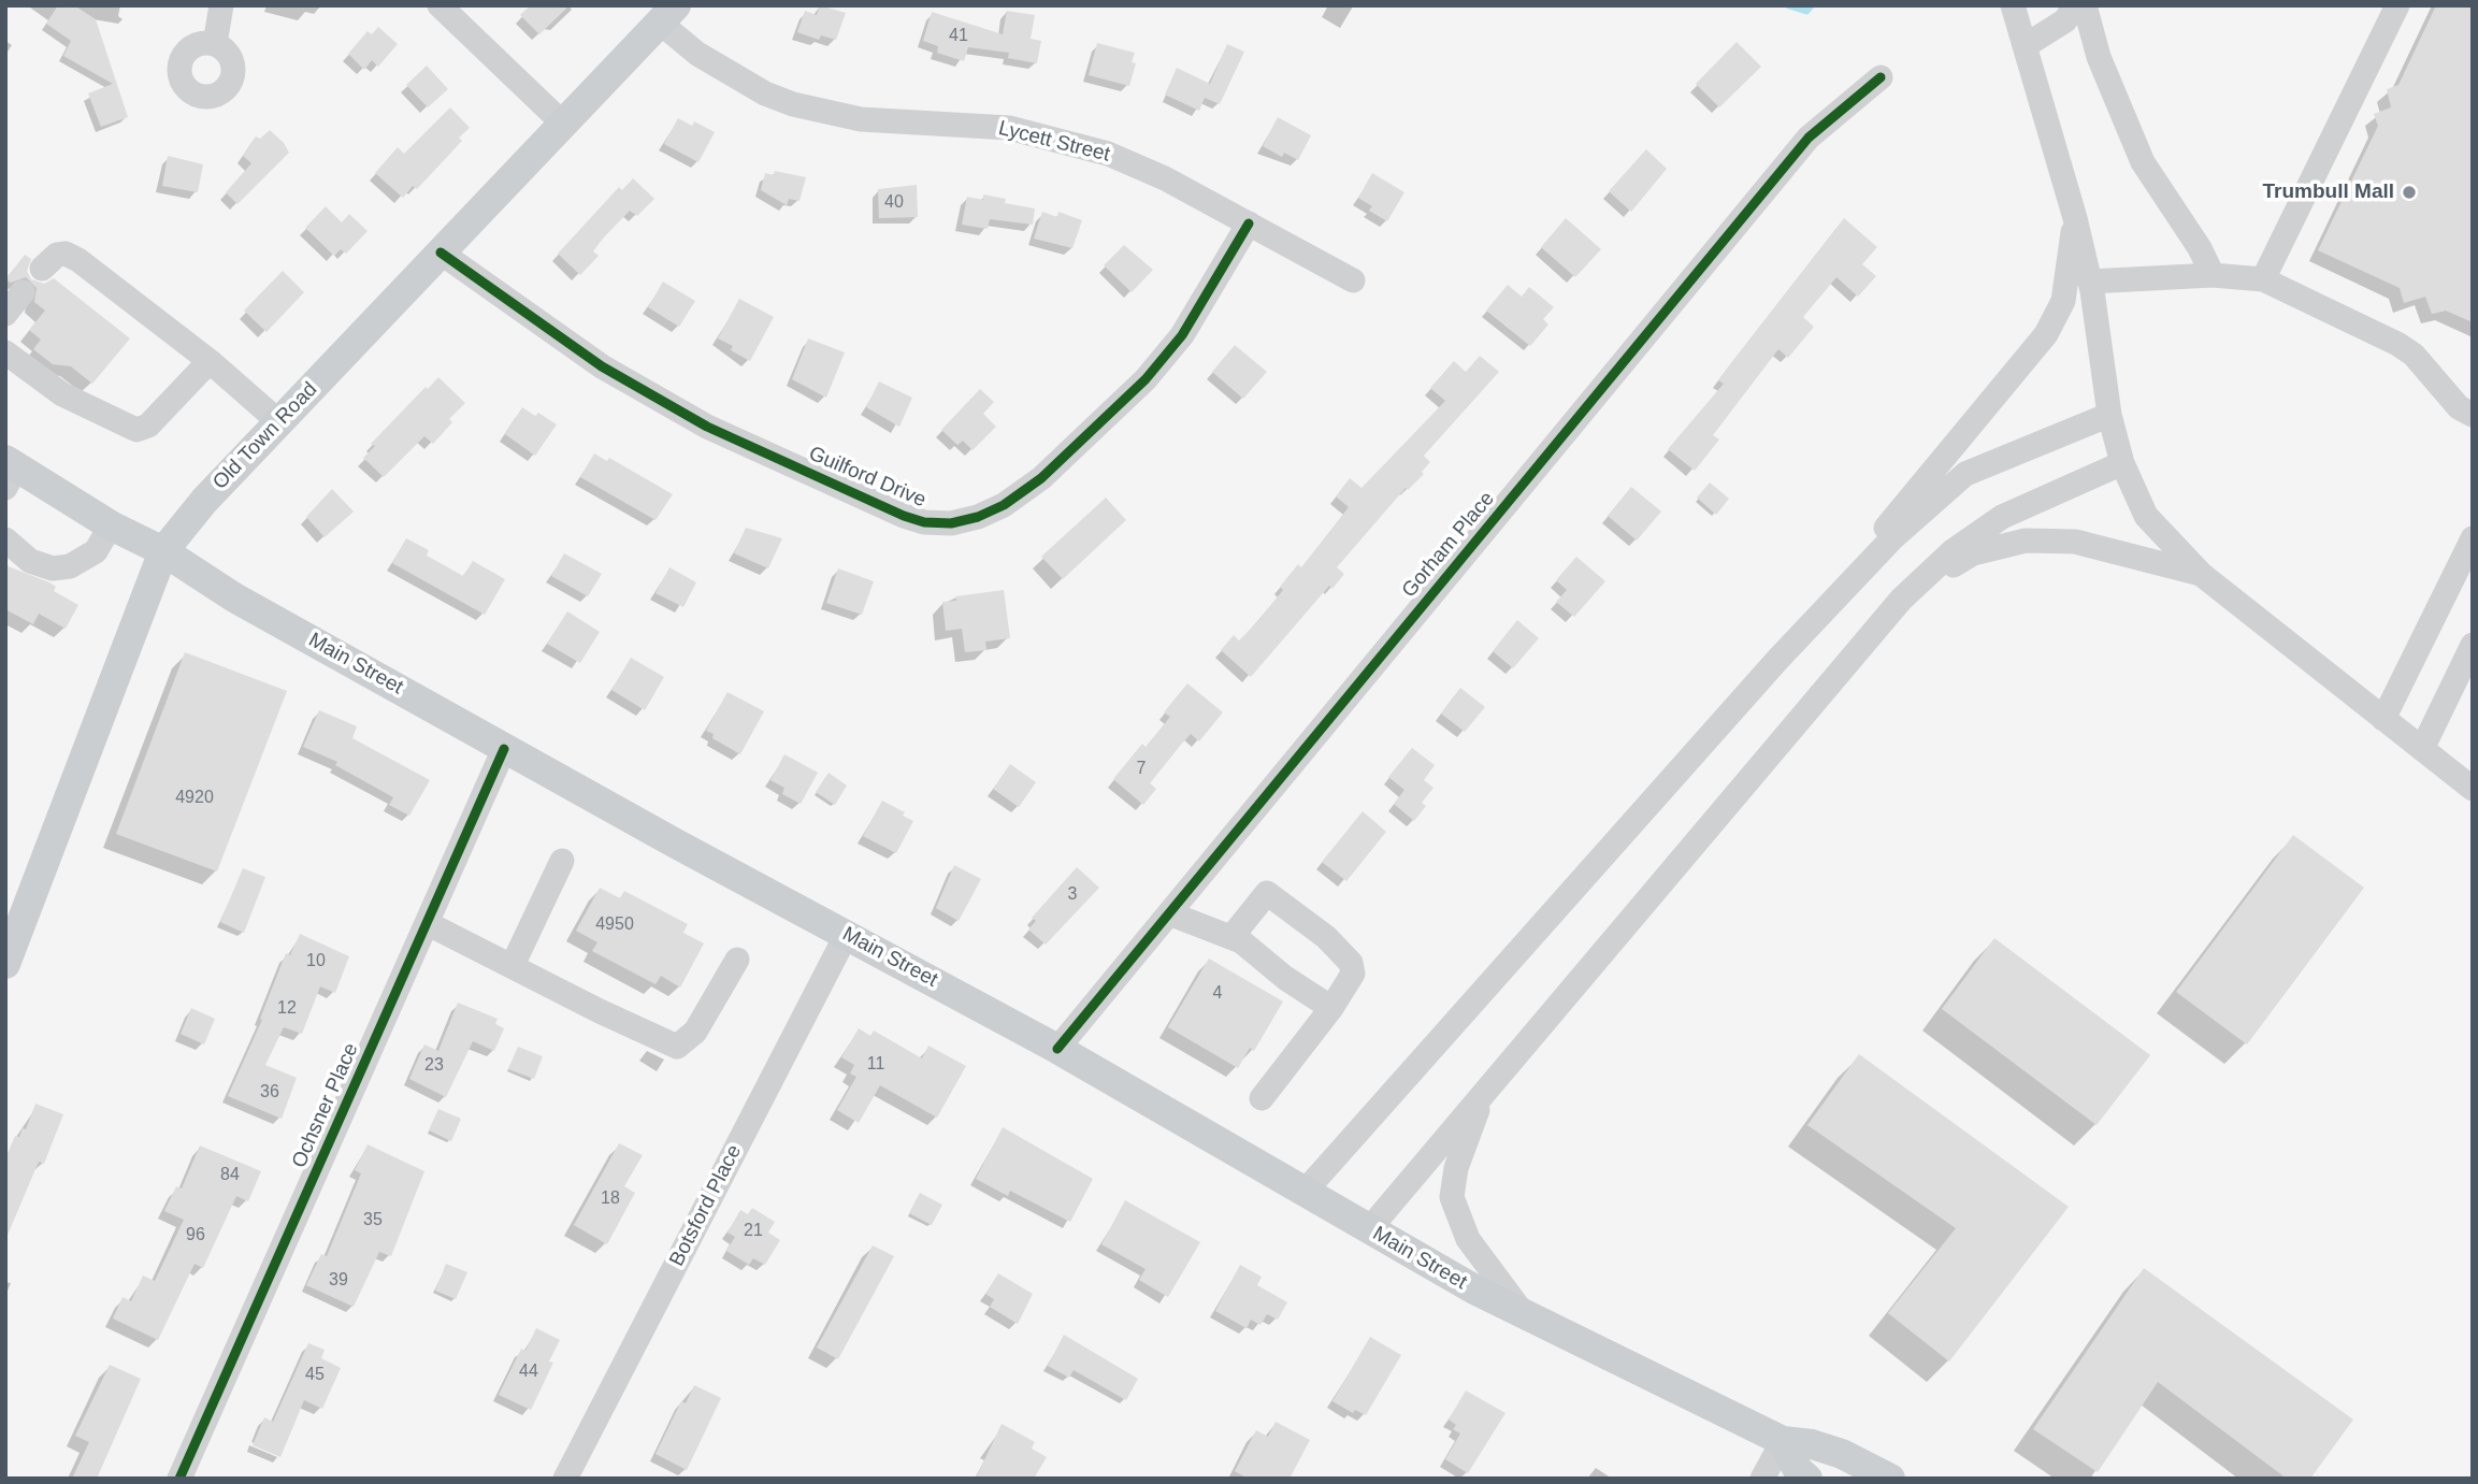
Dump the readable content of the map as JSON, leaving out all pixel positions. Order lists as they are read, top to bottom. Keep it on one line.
{"streets":{"main road":["Old Town Road","Main Street"],"street":["Lycett Street","Guilford Drive","Gorham Place","Ochsner Place","Botsford Place"]},"crossings":[["Lycett Street","Old Town Road"],["Lycett Street","Guilford Drive"],["Old Town Road","Guilford Drive"],["Old Town Road","Main Street"],["Gorham Place","Main Street"],["Main Street","Ochsner Place"],["Main Street","Botsford Place"]],"places":["Trumbull Mall"],"house_numbers":["41","40","7","4920","3","4950","10","4","12","11","23","36","84","18","35","21","96","39","44","45"]}
